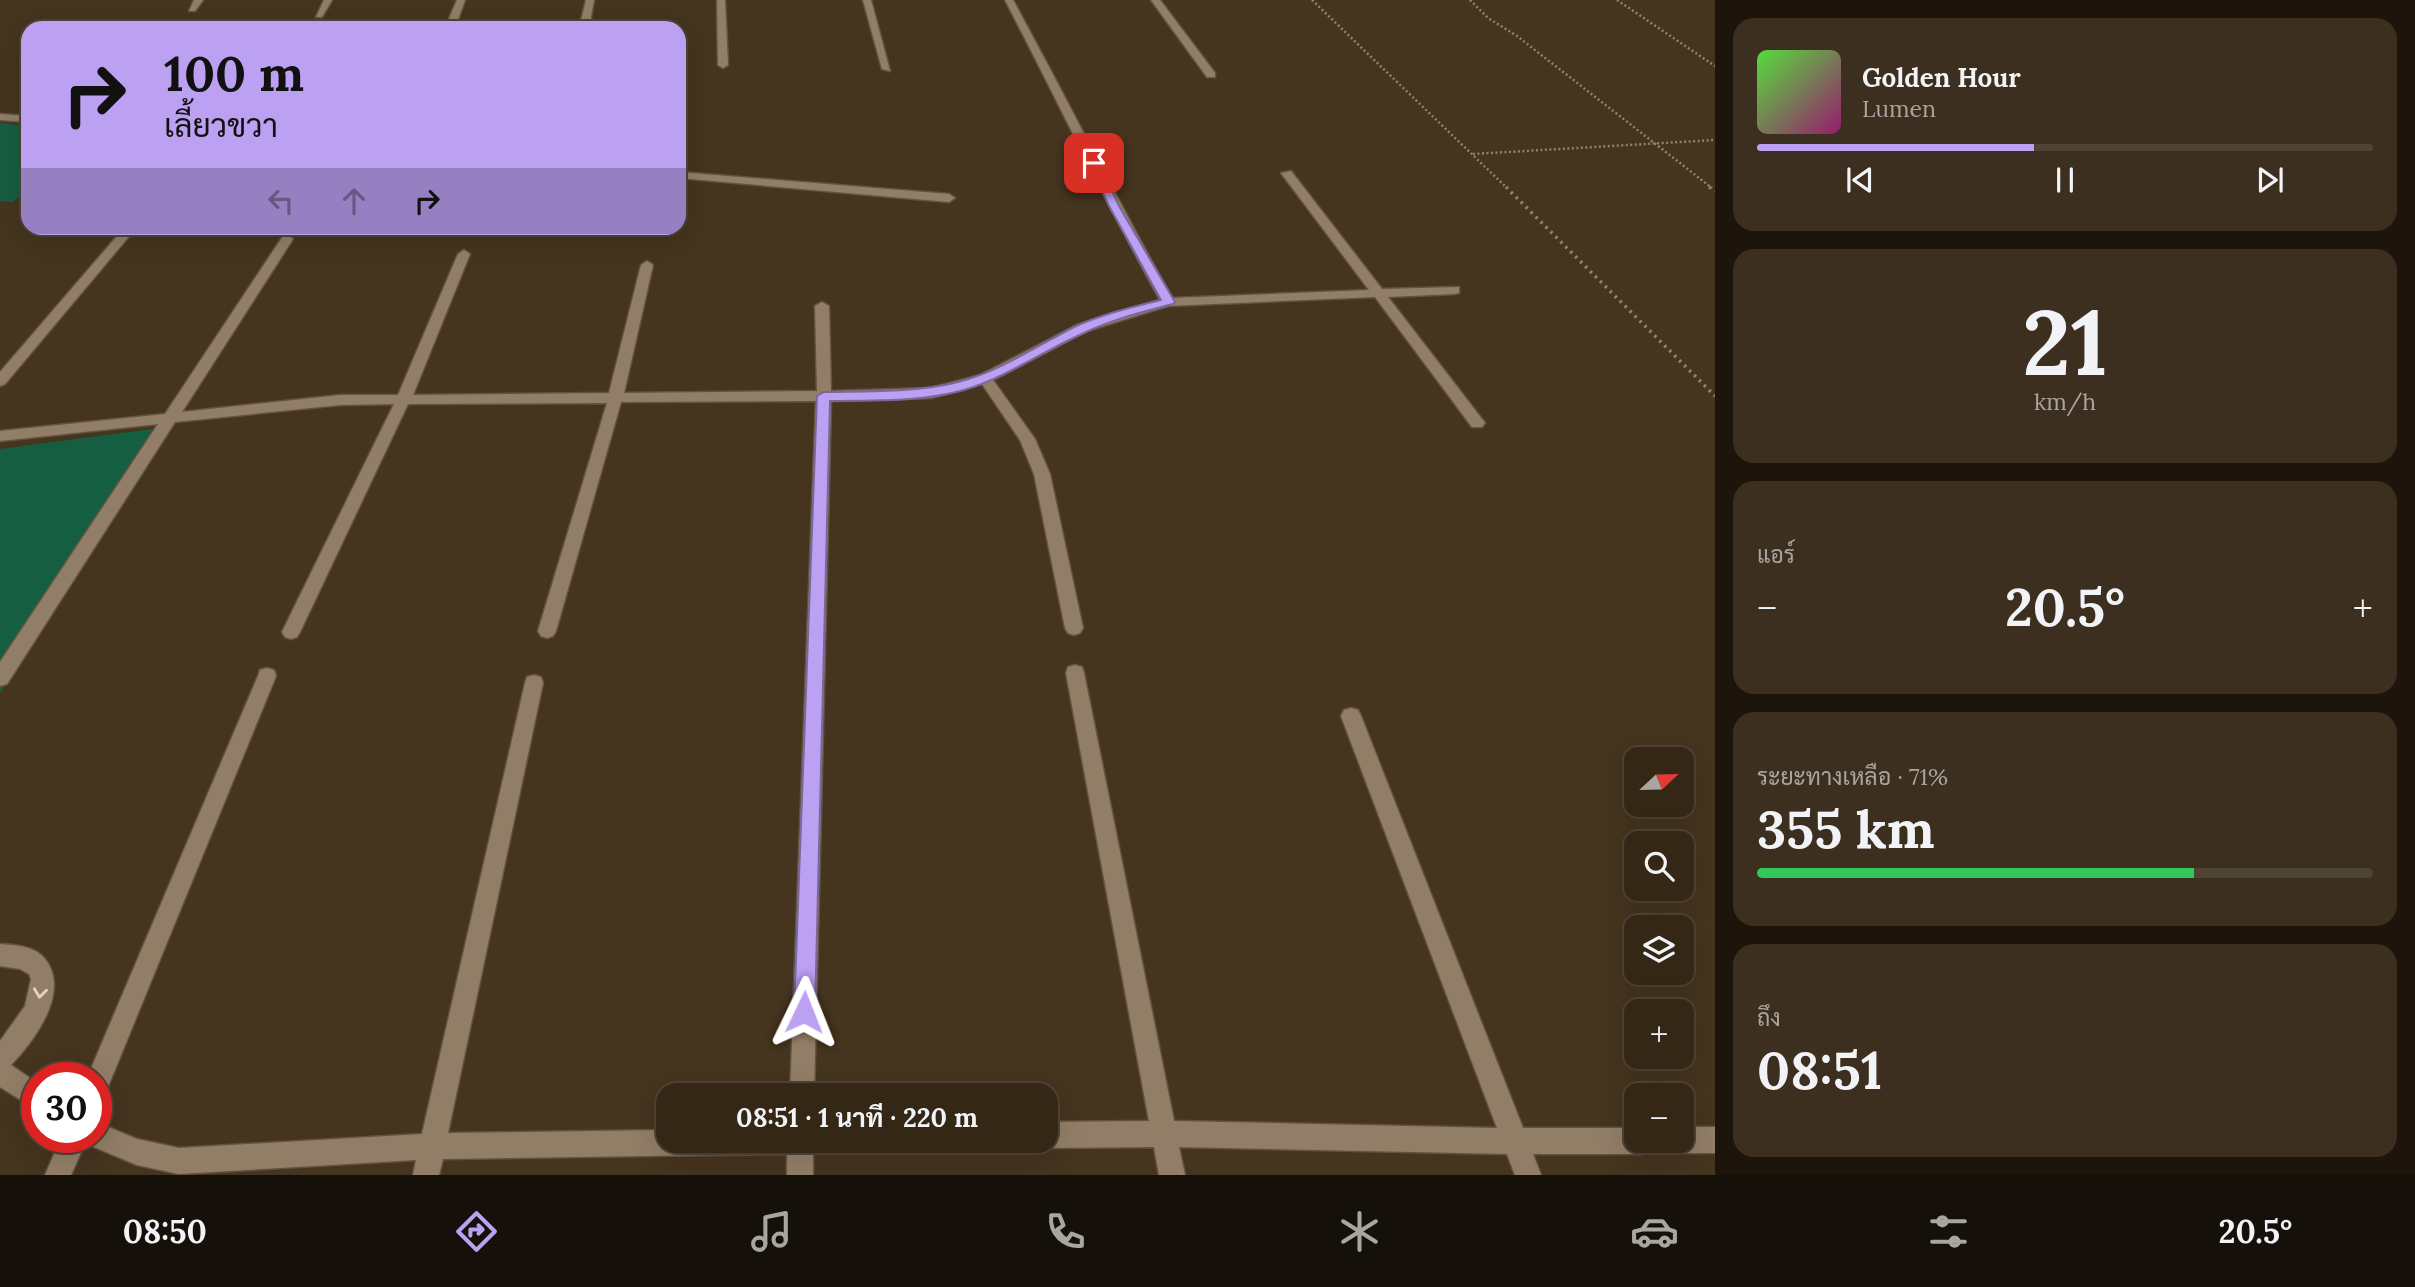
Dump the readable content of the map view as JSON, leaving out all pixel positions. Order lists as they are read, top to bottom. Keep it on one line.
{"north":"right","page":{"turn":["100 m","เลี้ยวขวา"],"song":["Golden Hour","Lumen"],"tile":[["21","km/h"],"แอร์",["ระยะทางเหลือ · 71%","355 km"],["ถึง","08:51"]],"heat":["−","20.5°","+"],"map_buttons":["+","−"],"limit":"30","trip":"08:51 · 1 นาที · 220 m","tabs":["08:50","20.5°"]}}
